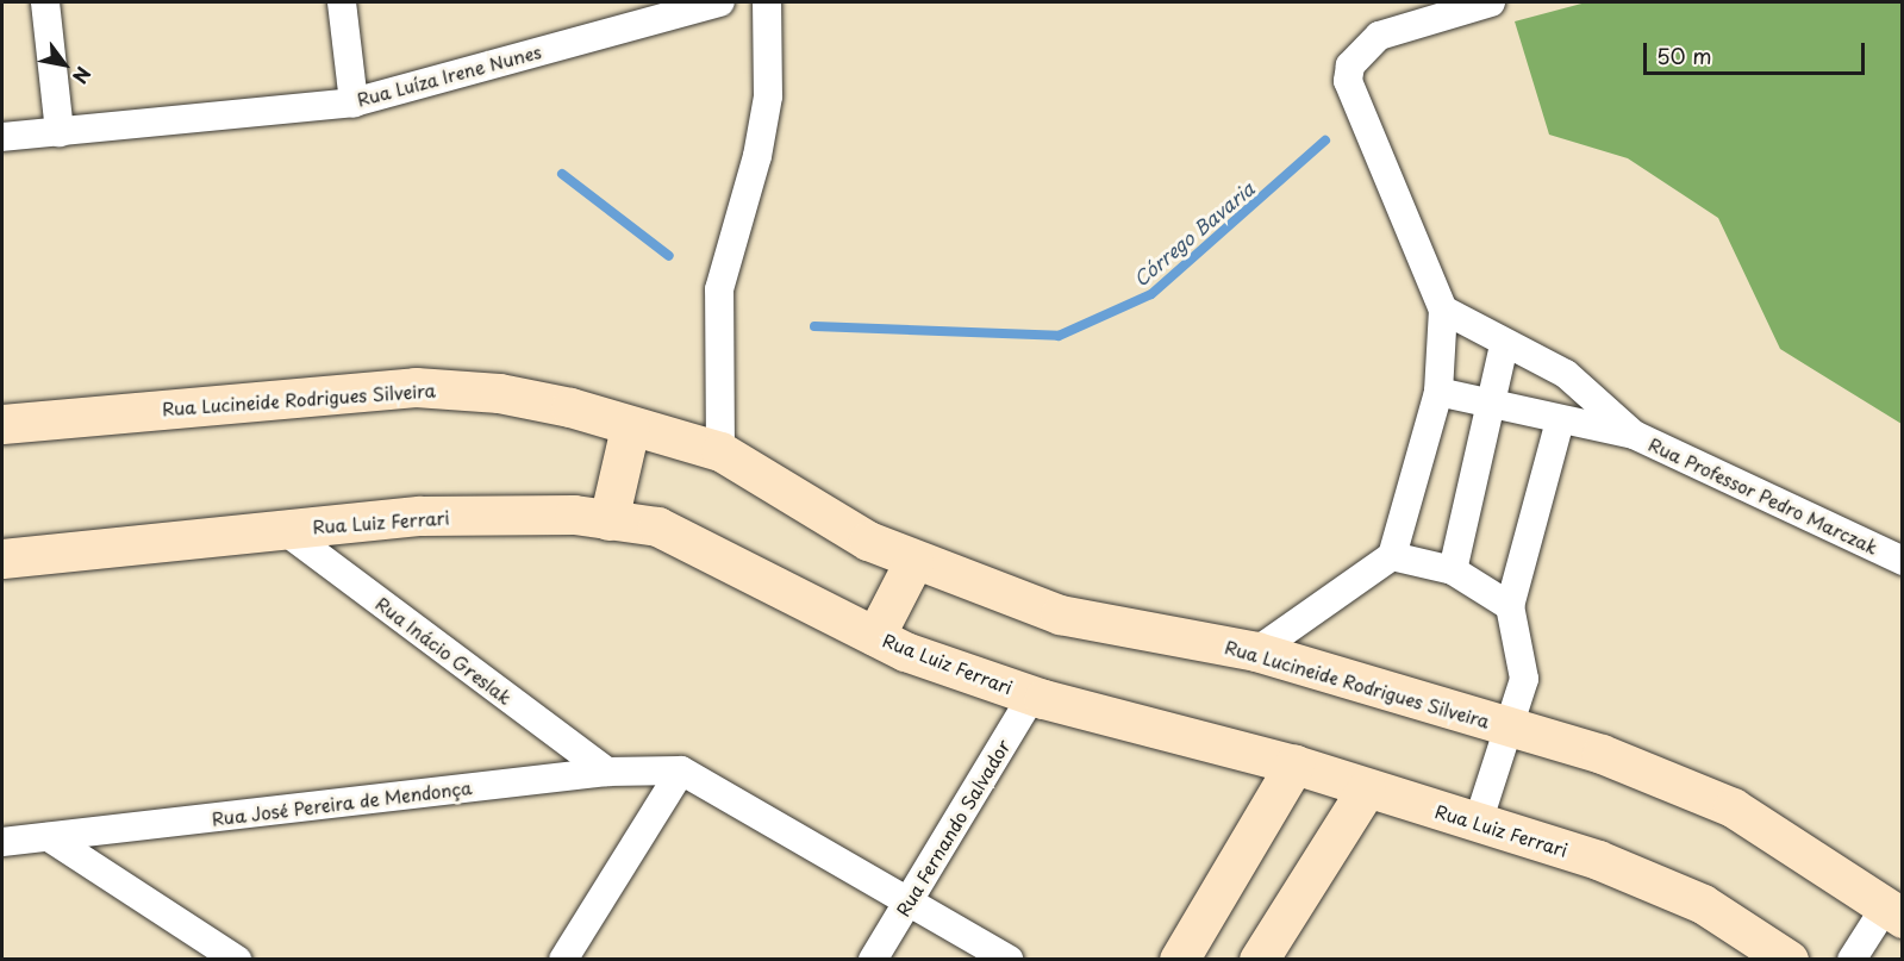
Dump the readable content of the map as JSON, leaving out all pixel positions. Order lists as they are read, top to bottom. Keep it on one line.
{"streets":{"street":["Rua Luíza Irene Nunes","Rua Lucineide Rodrigues Silveira","Rua Professor Pedro Marczak","Rua Luiz Ferrari","Rua Inácio Greslak","Rua José Pereira de Mendonça","Rua Fernando Salvador"]},"crossings":[["Rua Luiz Ferrari","Rua Inácio Greslak"],["Rua Luiz Ferrari","Rua Fernando Salvador"],["Rua Inácio Greslak","Rua José Pereira de Mendonça"]],"water":["Córrego Bavaria"],"scale_bar":"50 m","north":"bottom right"}
